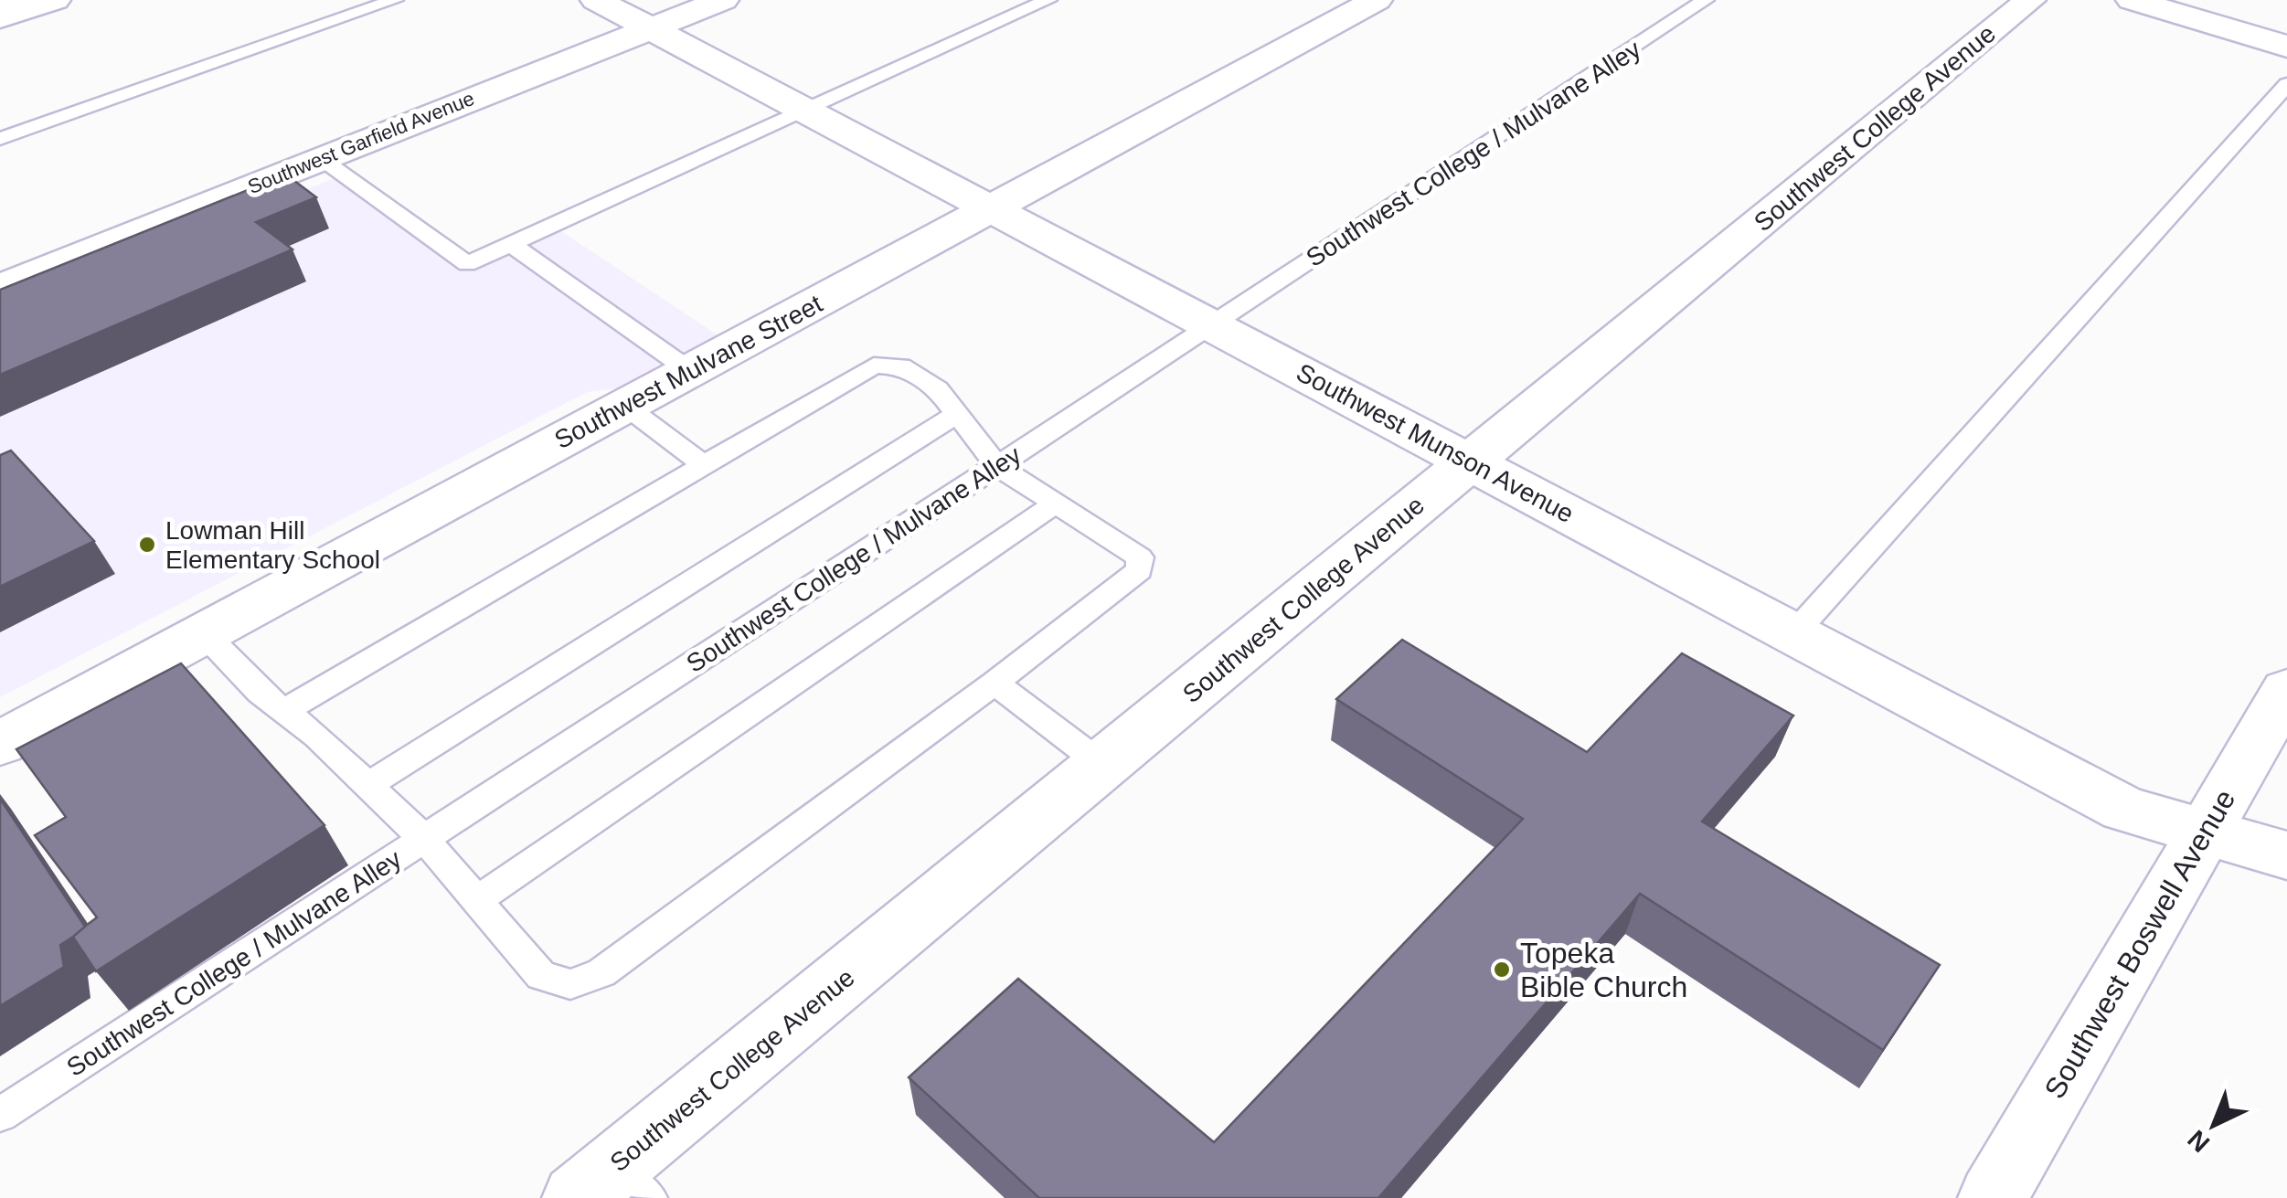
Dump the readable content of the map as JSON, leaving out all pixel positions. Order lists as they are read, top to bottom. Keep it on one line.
{"streets":{"street":["Southwest College Avenue","Southwest Garfield Avenue","Southwest Mulvane Street","Southwest Munson Avenue","Southwest Boswell Avenue"],"lane":["Southwest College / Mulvane Alley"]},"crossings":[["Southwest College Avenue","Southwest Munson Avenue"],["Southwest Garfield Avenue","Southwest Munson Avenue"],["Southwest College / Mulvane Alley","Southwest Munson Avenue"],["Southwest Mulvane Street","Southwest Munson Avenue"],["Southwest Munson Avenue","Southwest Boswell Avenue"]],"places":["Lowman Hill Elementary School","Topeka Bible Church"],"north":"bottom left"}
